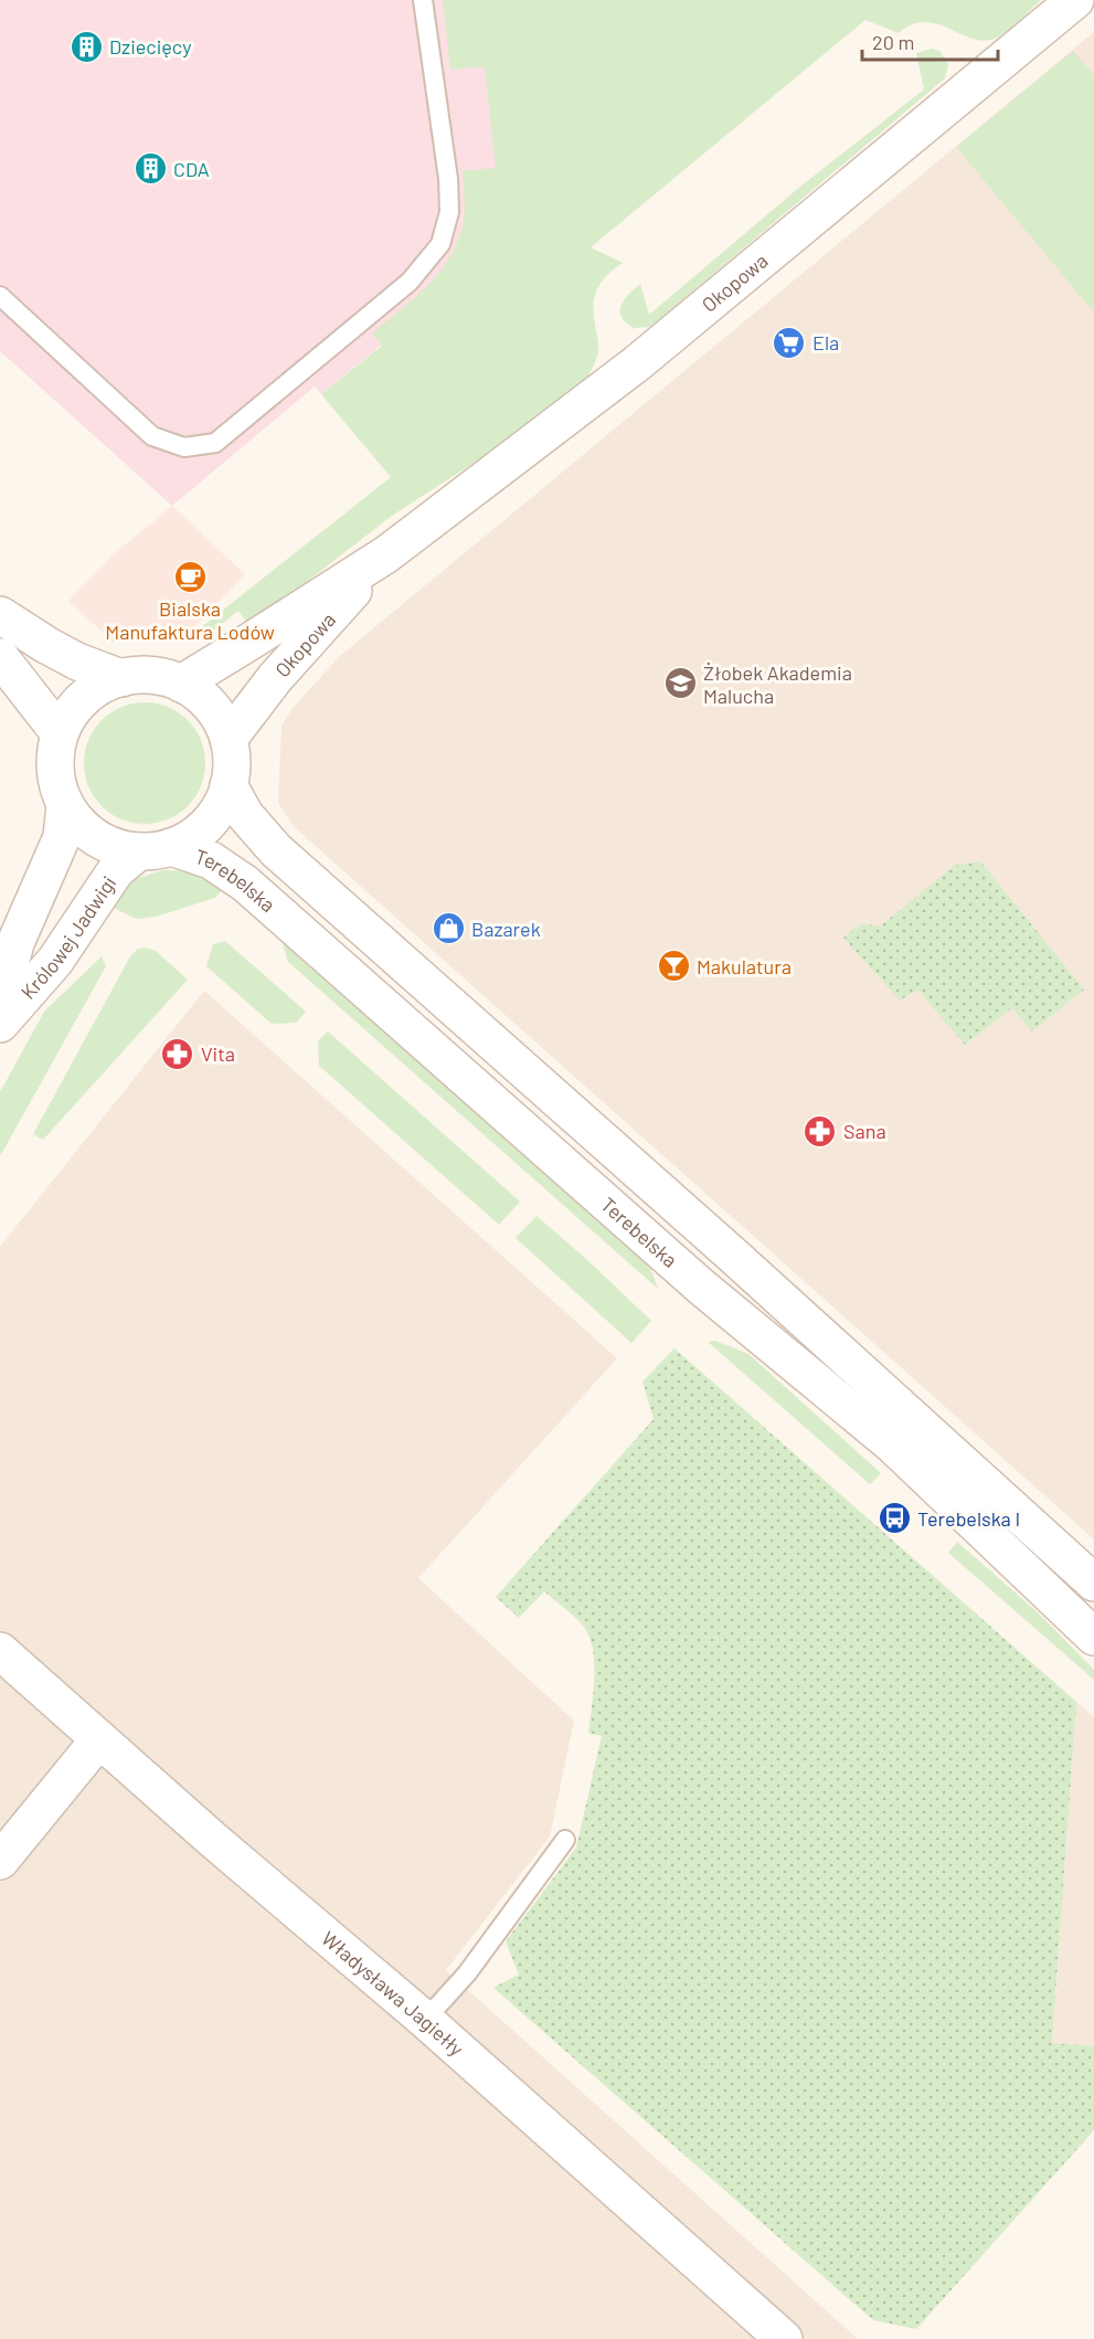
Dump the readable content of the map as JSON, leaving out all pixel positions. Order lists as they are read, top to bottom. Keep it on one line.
{"streets":{"street":["Okopowa","Terebelska","Królowej Jadwigi","Władysława Jagiełły"]},"crossings":[["Okopowa","Terebelska"],["Okopowa","Królowej Jadwigi"],["Terebelska","Królowej Jadwigi"]],"places":{"building":["Dziecięcy","CDA"],"supermarket":["Ela"],"cafe":["Bialska Manufaktura Lodów"],"school or university":["Żłobek Akademia Malucha"],"shop":["Bazarek"],"bar":["Makulatura"],"pharmacy":["Vita","Sana"],"bus stop":["Terebelska I"]},"scale_bar":"20 m"}
